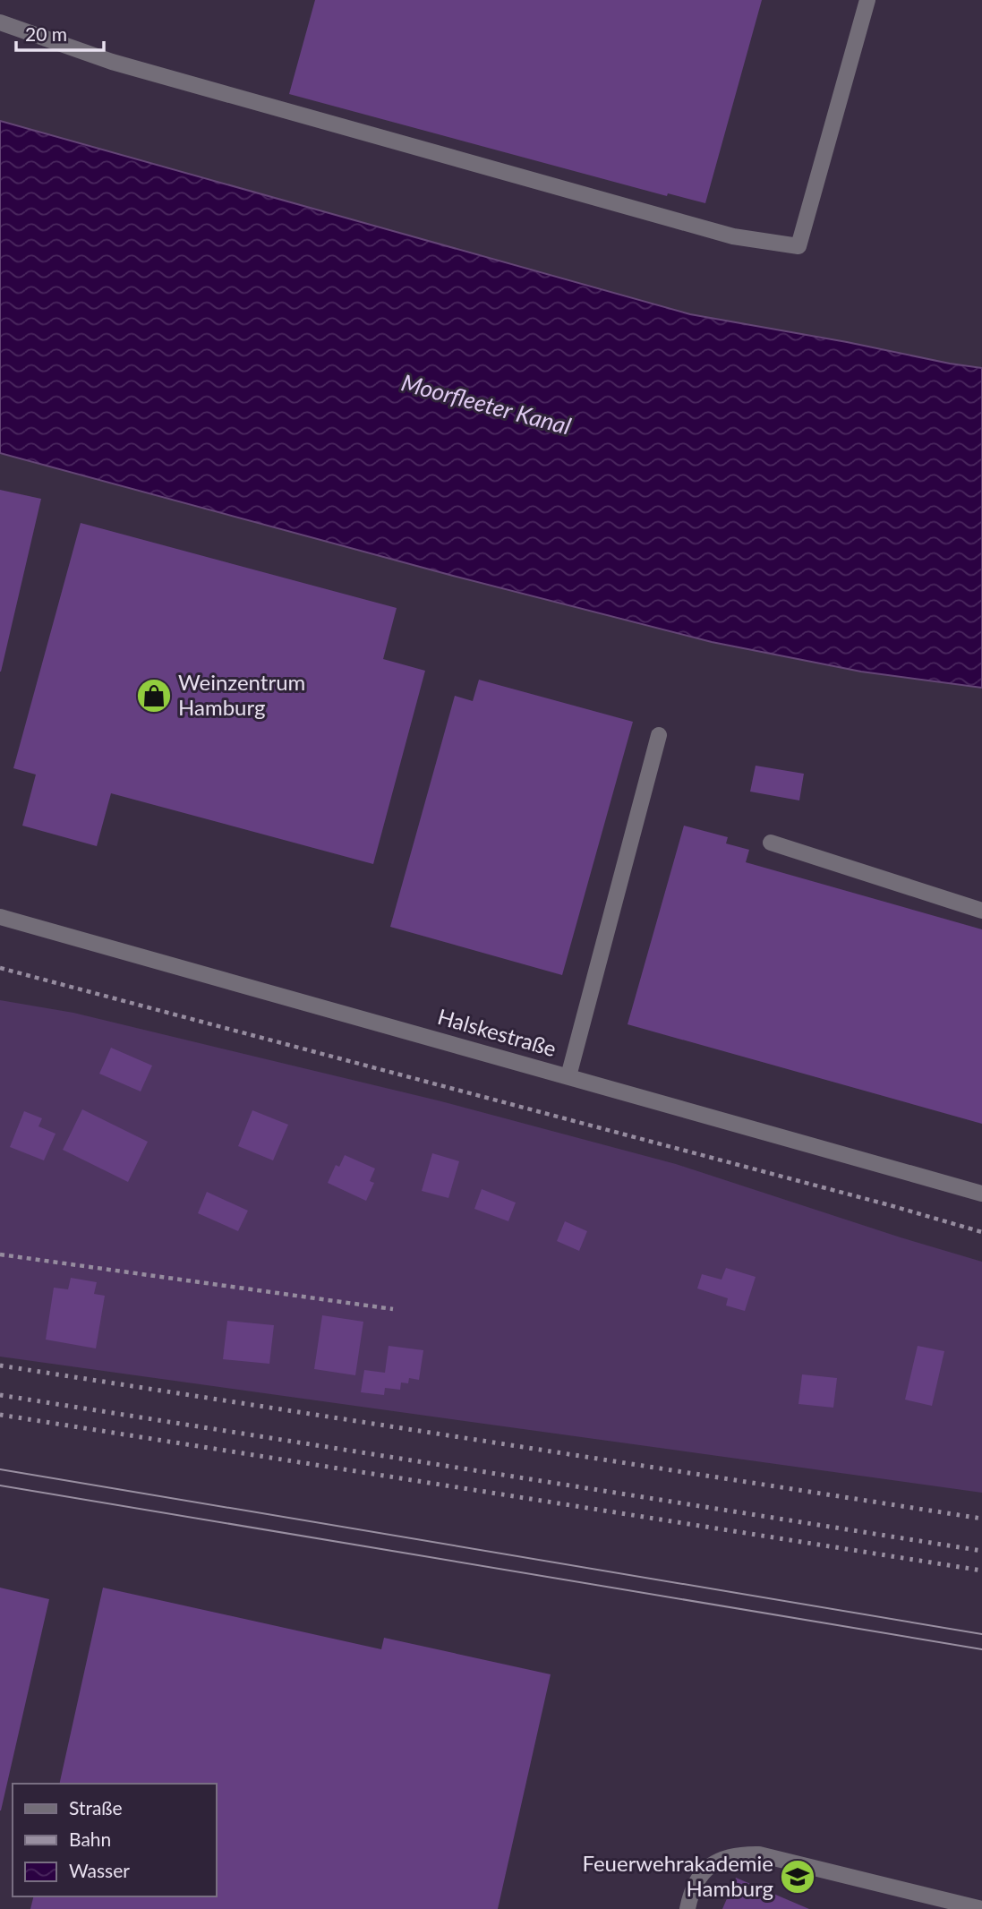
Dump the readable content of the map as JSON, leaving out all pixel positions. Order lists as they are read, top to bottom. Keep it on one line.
{"streets":{"street":["Halskestraße"]},"water":["Moorfleeter Kanal"],"places":{"shop":["Weinzentrum Hamburg"],"school or university":["Feuerwehrakademie Hamburg"]},"legend":["Straße","Bahn","Wasser"],"scale_bar":"20 m"}
